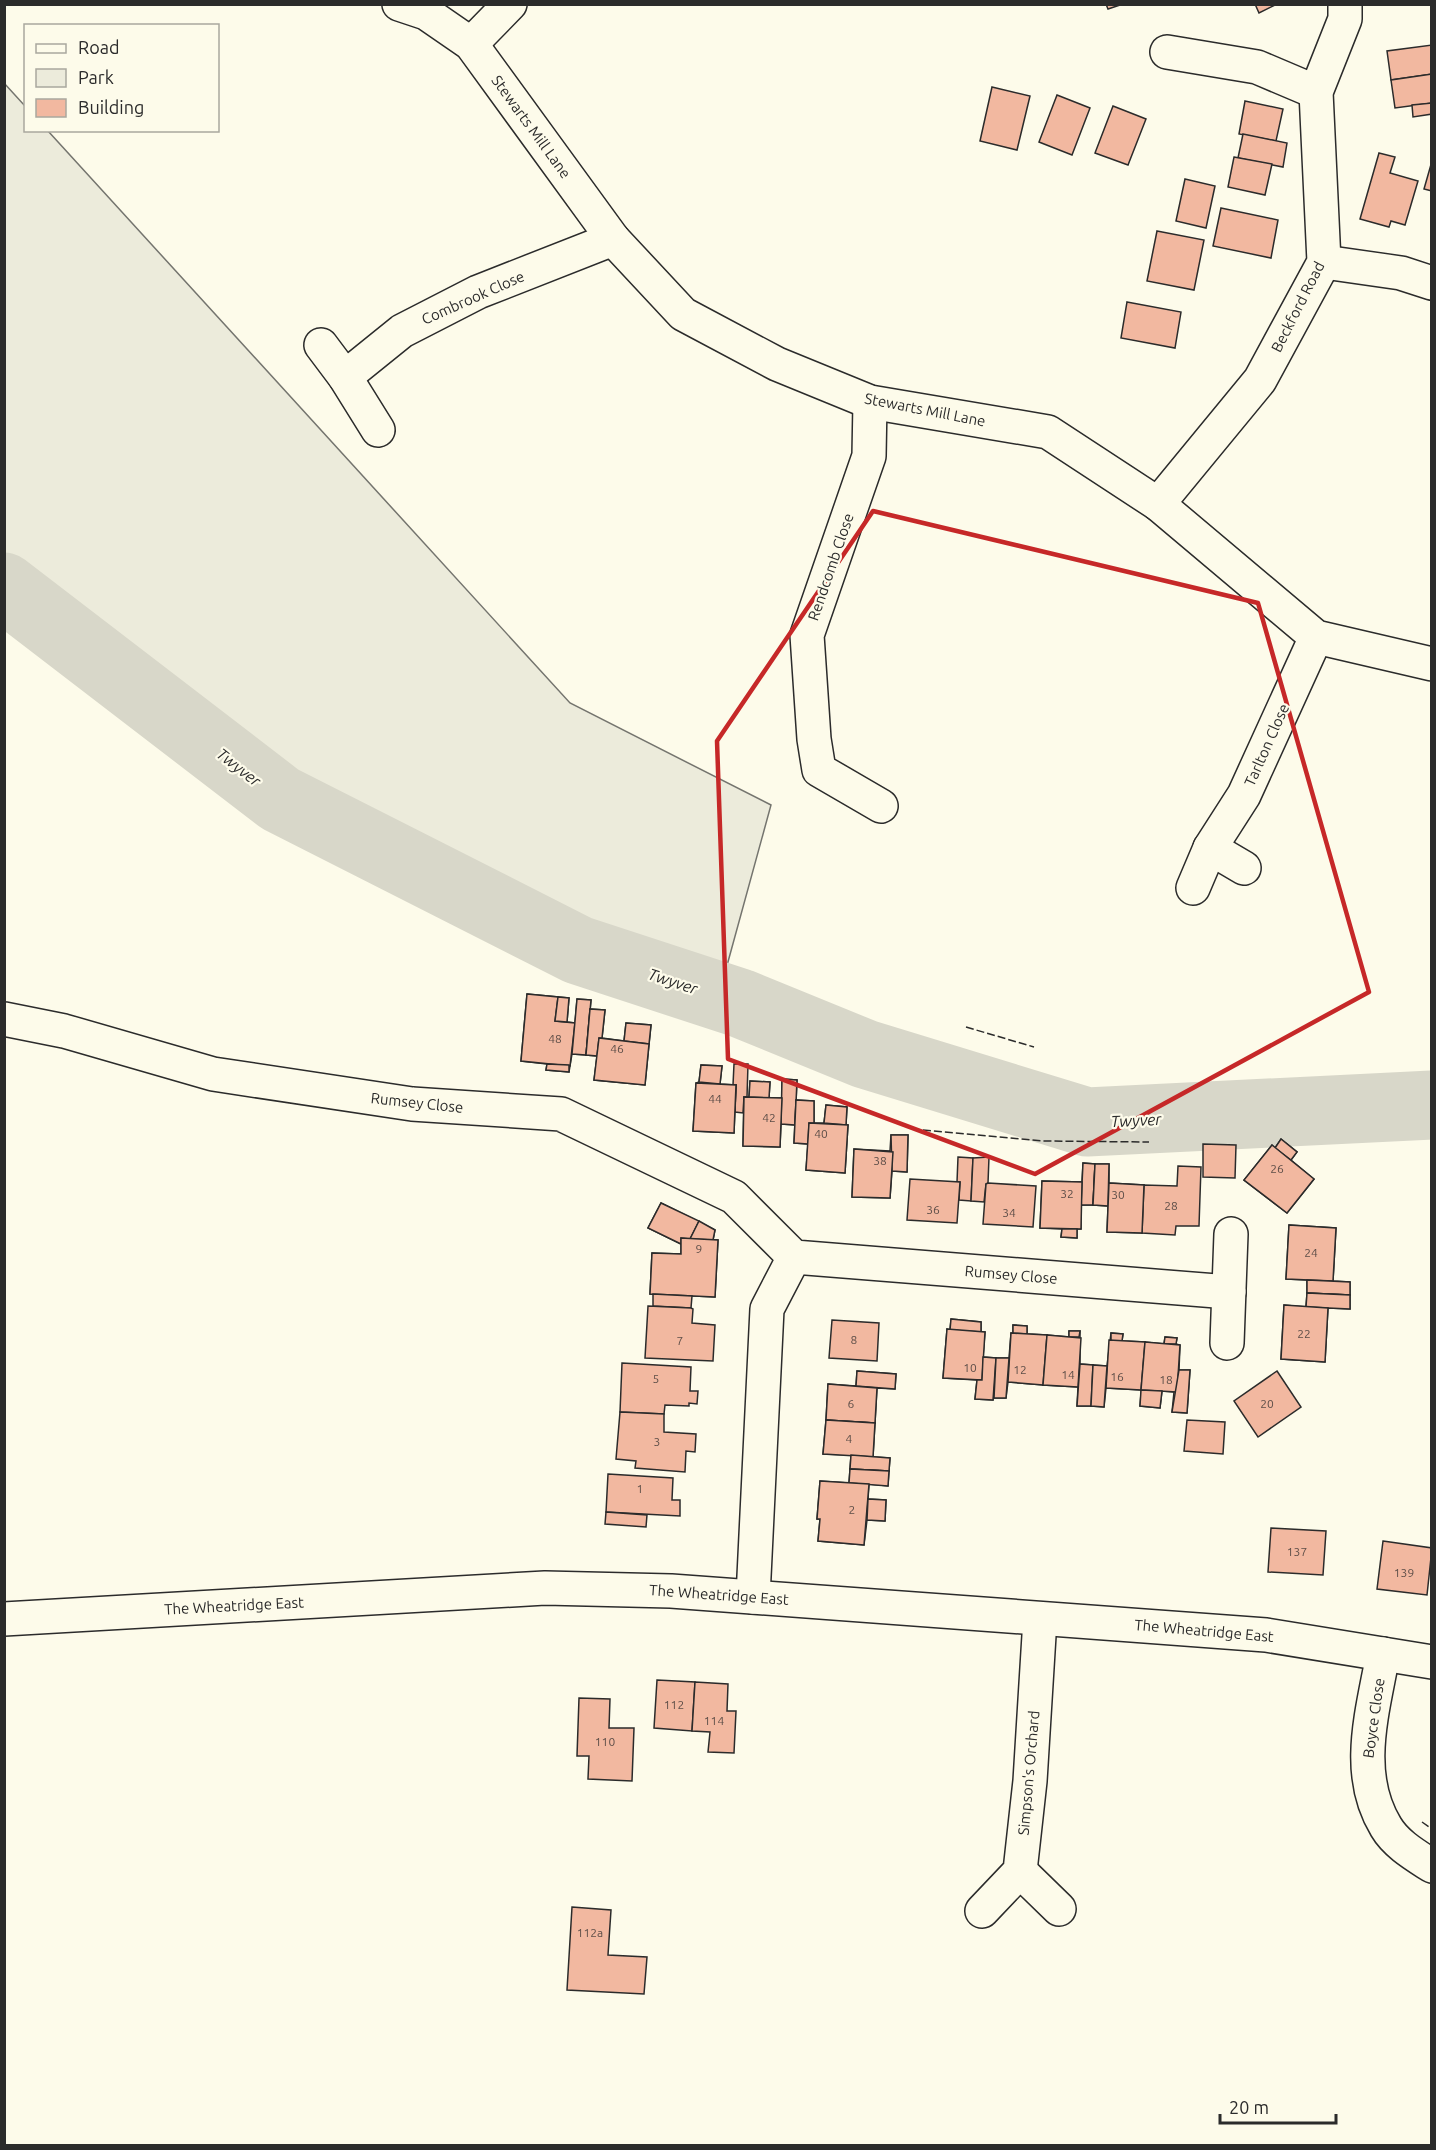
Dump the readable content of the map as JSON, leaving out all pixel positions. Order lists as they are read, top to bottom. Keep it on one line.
{"streets":{"street":["Stewarts Mill Lane","Combrook Close","Beckford Road","Rendcomb Close","Tarlton Close","Rumsey Close","The Wheatridge East","Boyce Close","Simpson's Orchard"]},"crossings":[["Stewarts Mill Lane","Combrook Close"],["Stewarts Mill Lane","Beckford Road"],["Stewarts Mill Lane","Rendcomb Close"],["Stewarts Mill Lane","Tarlton Close"],["The Wheatridge East","Boyce Close"],["The Wheatridge East","Simpson's Orchard"]],"water":["Twyver"],"house_numbers":["48","46","44","42","40","38","26","32","30","28","36","34","9","24","22","8","7","10","12","14","16","5","18","6","20","4","3","1","2","137","139","112","114","110","112a"],"legend":["Road","Park","Building"],"scale_bar":"20 m"}
